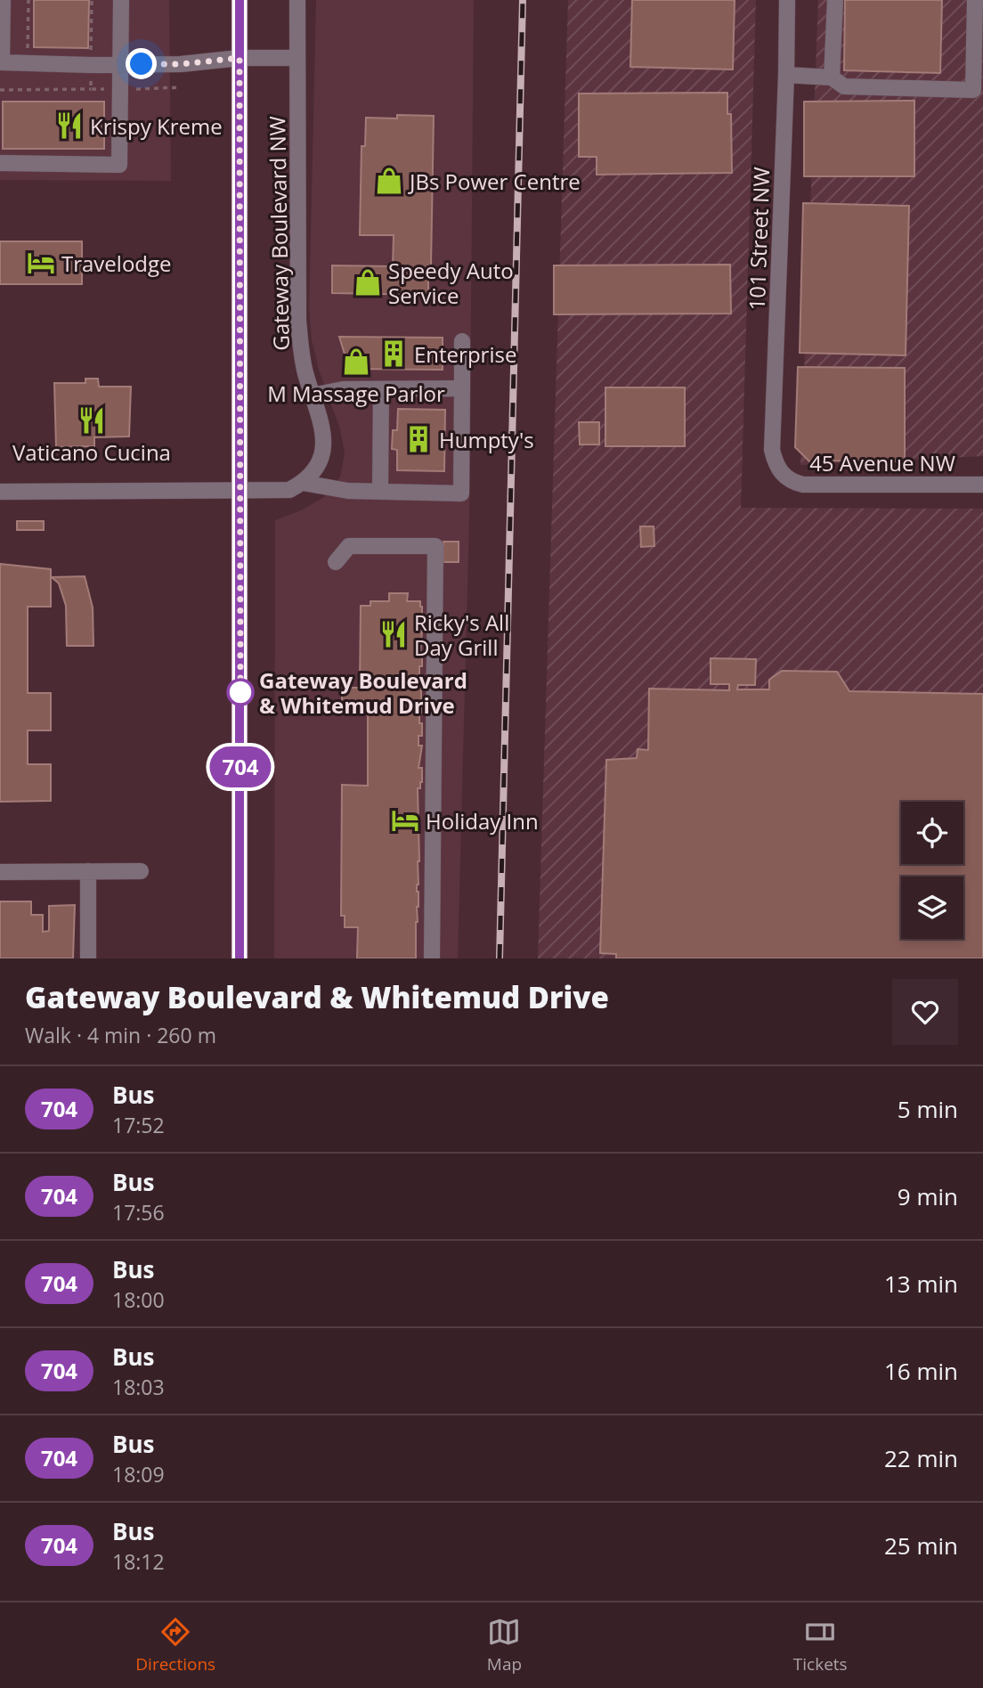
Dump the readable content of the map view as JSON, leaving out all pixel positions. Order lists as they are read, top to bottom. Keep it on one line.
{"streets":{"main road":["Gateway Boulevard NW"],"street":["101 Street NW","45 Avenue NW"]},"crossings":[["101 Street NW","45 Avenue NW"]],"places":{"restaurant":["Krispy Kreme","Vaticano Cucina","Ricky's All Day Grill"],"shop":["JBs Power Centre","Speedy Auto Service","M Massage Parlor"],"hotel":["Travelodge","Holiday Inn"],"building":["Enterprise","Humpty's"],"other":["Gateway Boulevard & Whitemud Drive"]},"lines":["bus line 704"],"page":{"on_map":"704","heading":["Gateway Boulevard & Whitemud Drive","Walk · 4 min · 260 m"],"list":[{"mark":"704","name":"Bus","note":"17:52","value":"5 min"},{"mark":"704","name":"Bus","note":"17:56","value":"9 min"},{"mark":"704","name":"Bus","note":"18:00","value":"13 min"},{"mark":"704","name":"Bus","note":"18:03","value":"16 min"},{"mark":"704","name":"Bus","note":"18:09","value":"22 min"},{"mark":"704","name":"Bus","note":"18:12","value":"25 min"}],"tabs":["Directions","Map","Tickets"]}}
